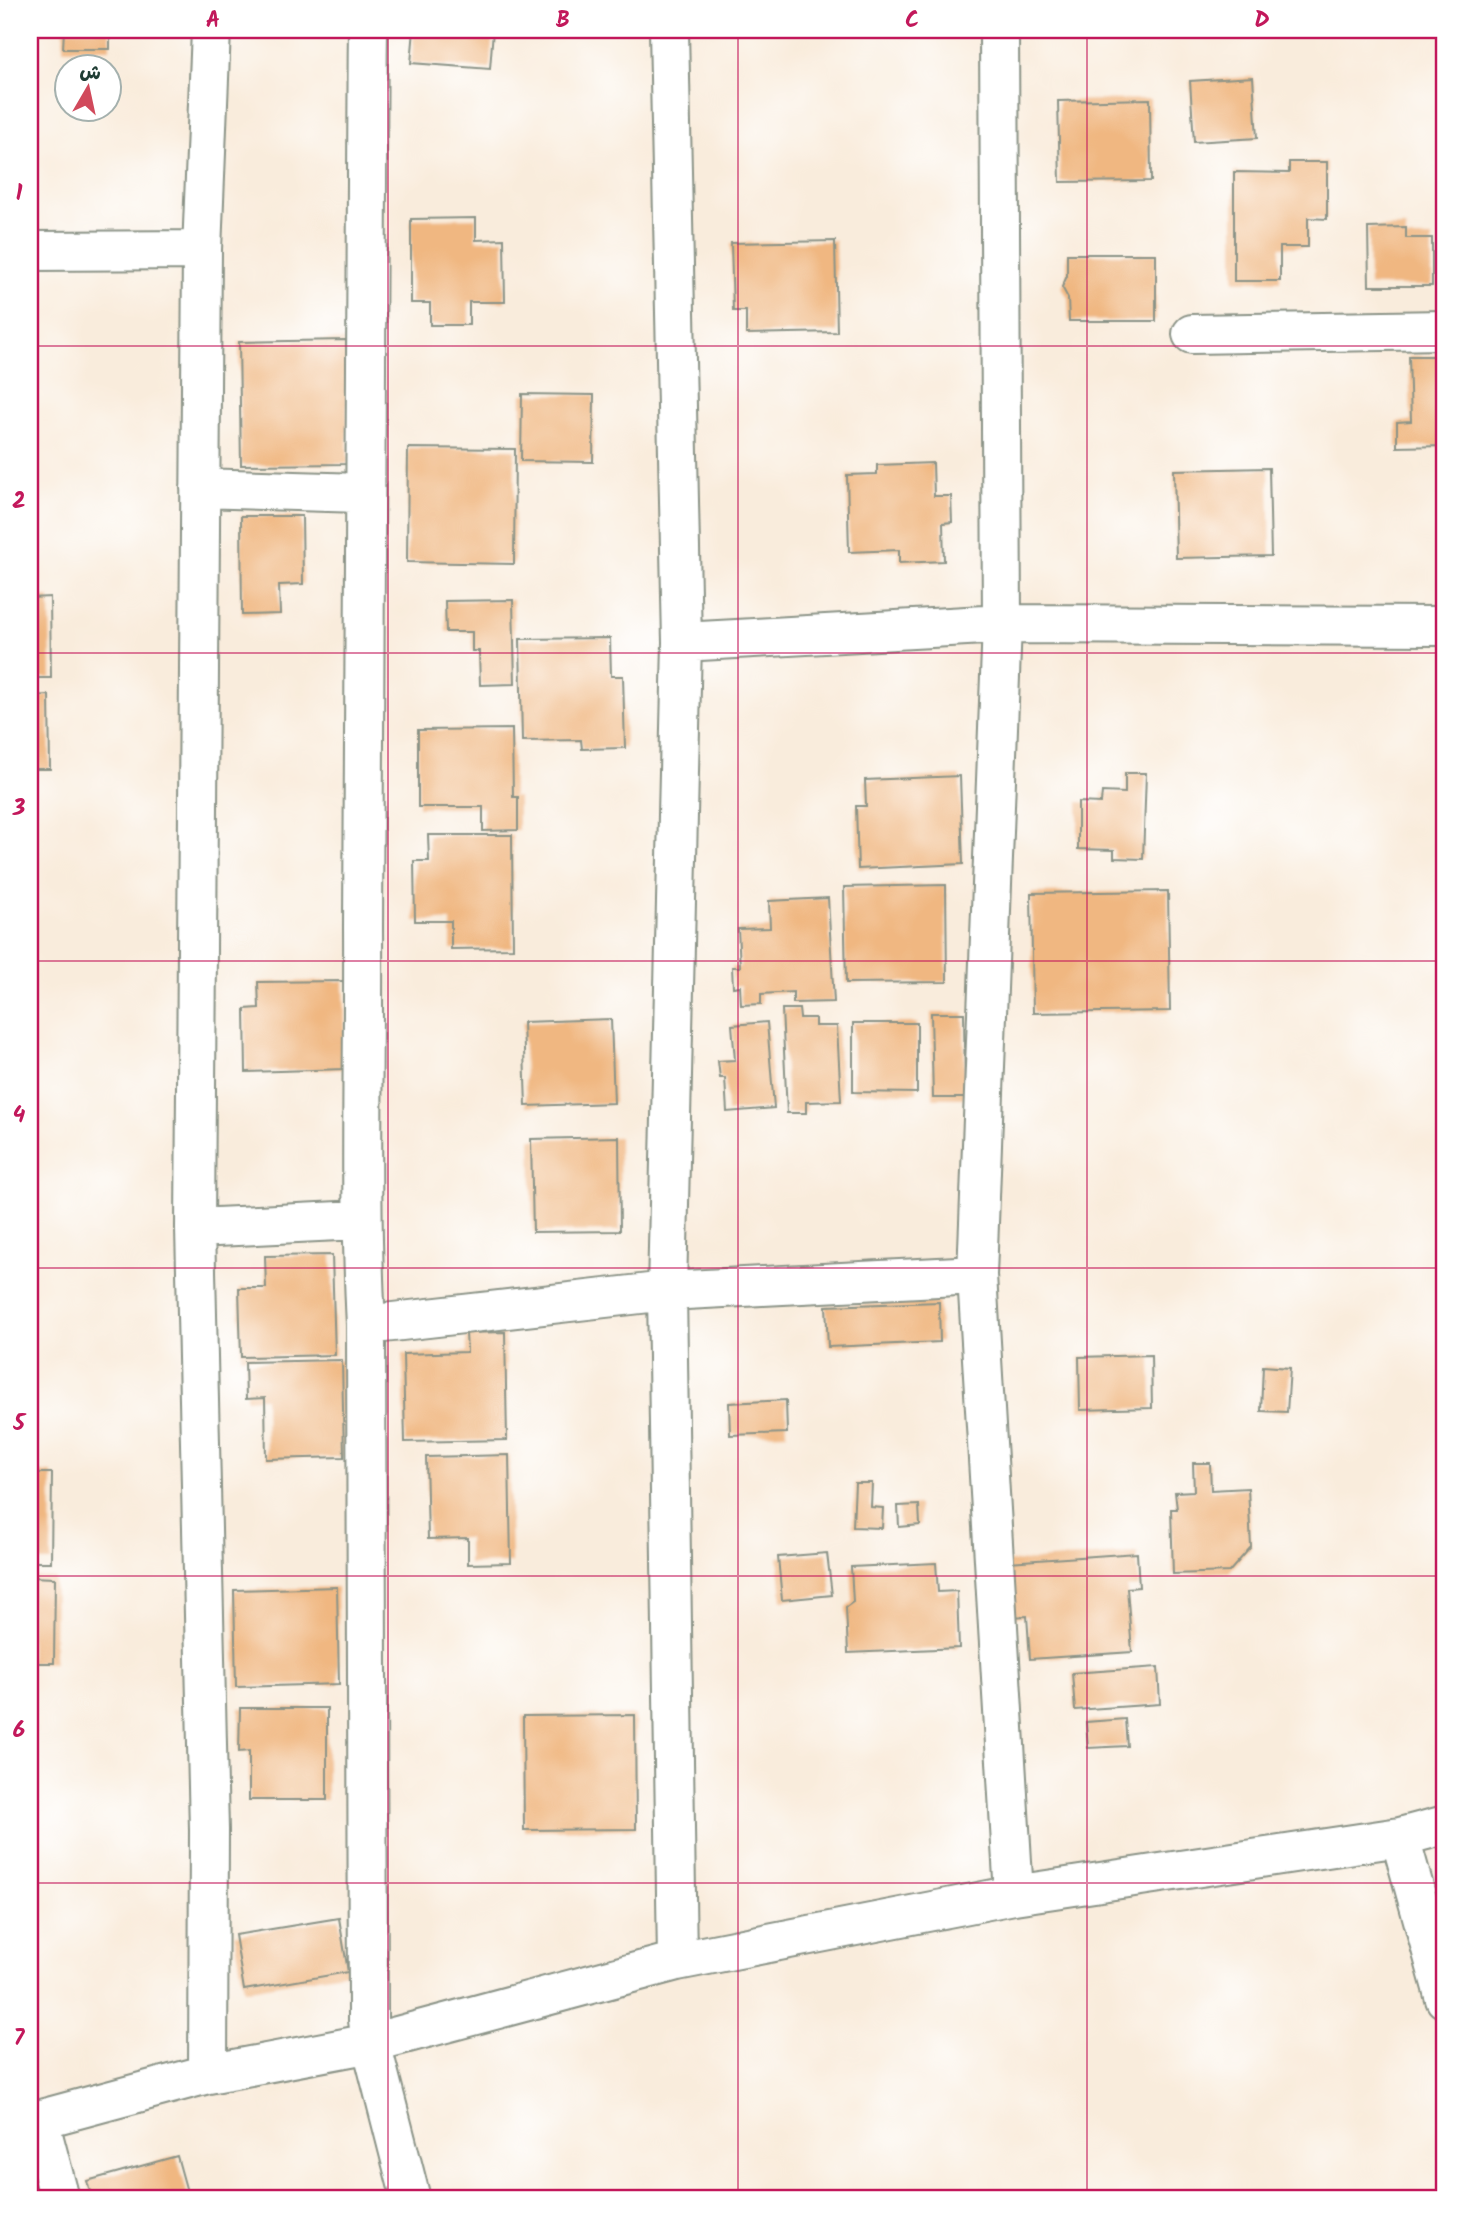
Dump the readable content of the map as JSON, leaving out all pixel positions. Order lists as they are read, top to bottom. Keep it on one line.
{"north":"top","grid":{"columns":["A","B","C","D"],"rows":["1","2","3","4","5","6","7"]}}
